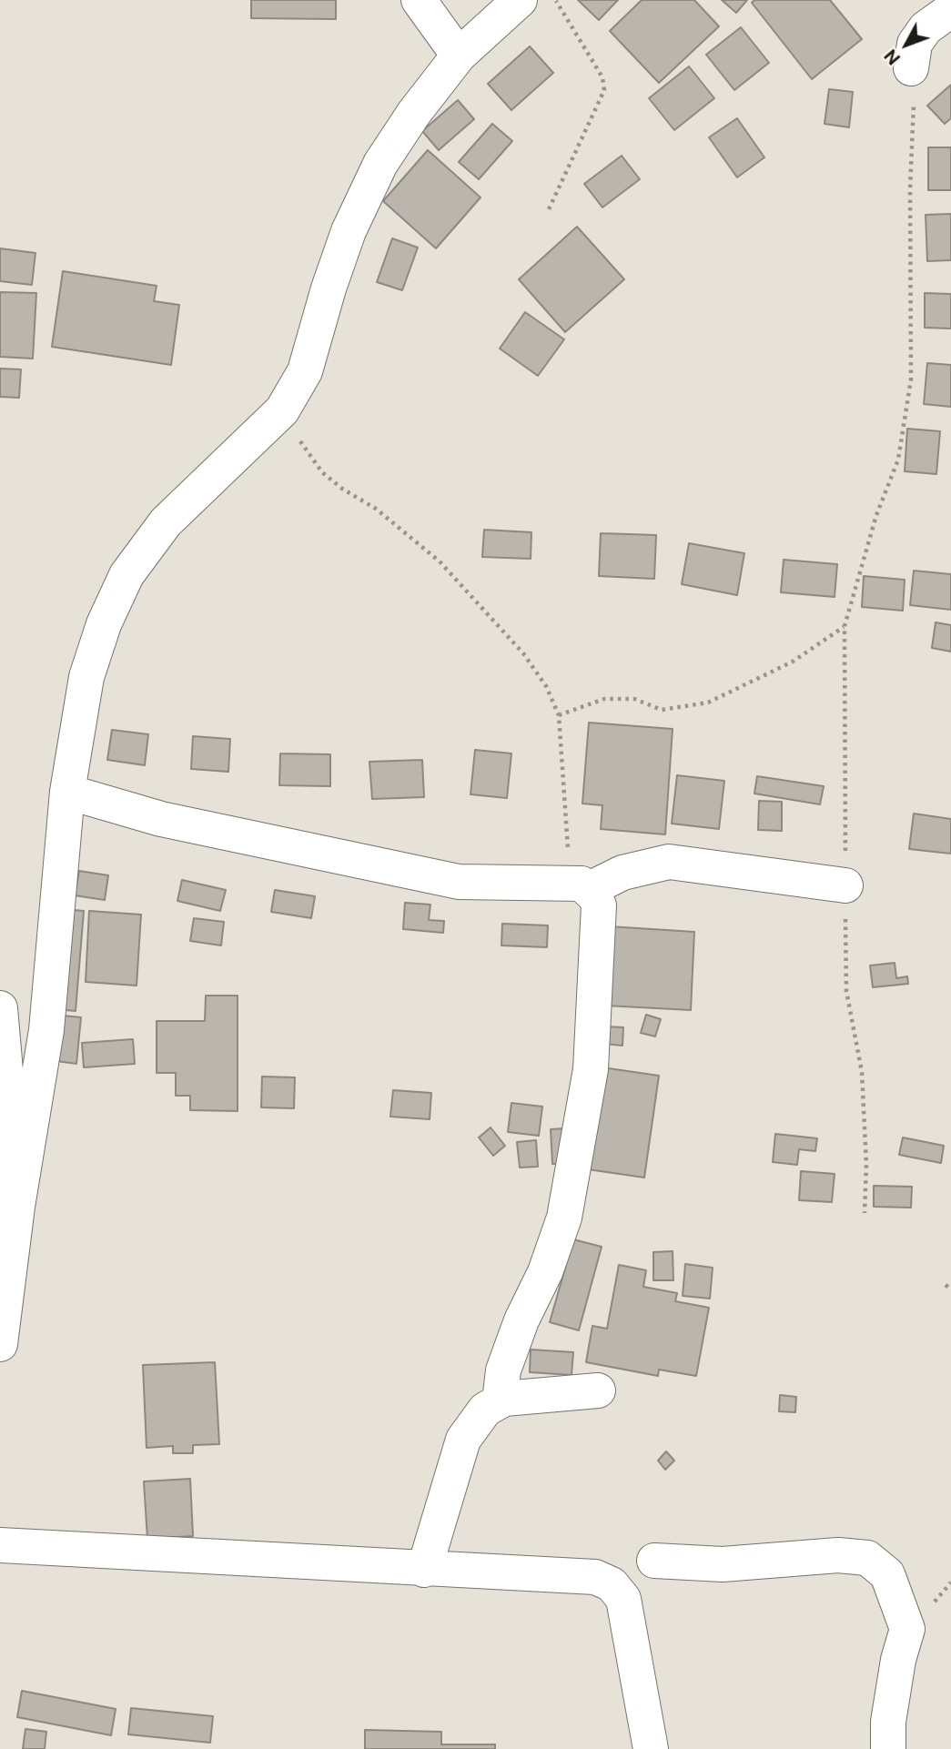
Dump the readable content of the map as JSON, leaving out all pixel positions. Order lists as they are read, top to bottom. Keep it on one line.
{"north":"bottom left"}
